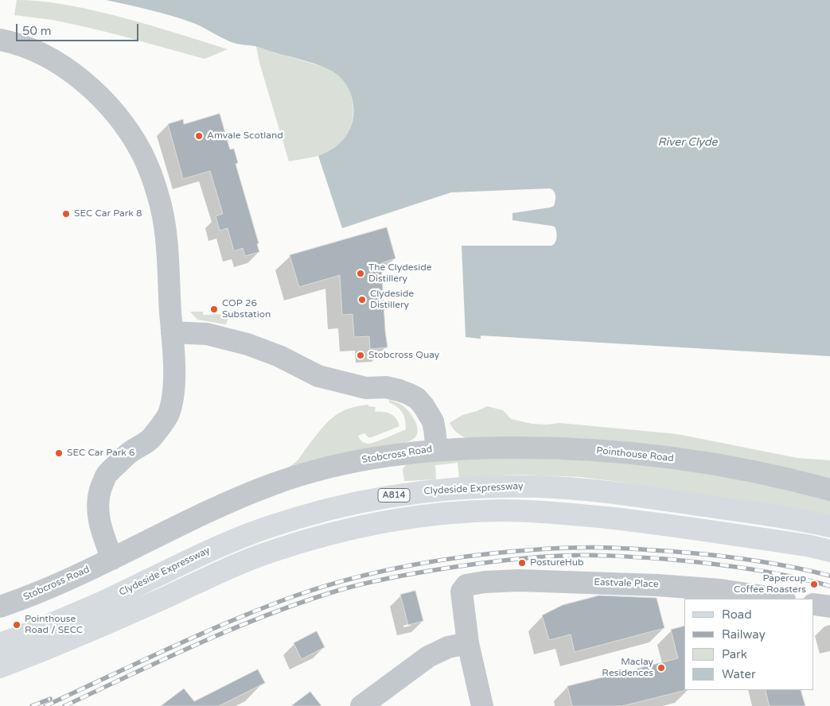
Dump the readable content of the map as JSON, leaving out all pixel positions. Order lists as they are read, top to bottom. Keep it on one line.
{"streets":{"main road":["Clydeside Expressway","A814"],"street":["Stobcross Road","Pointhouse Road","Eastvale Place"]},"crossings":[["Stobcross Road","Pointhouse Road"]],"water":["River Clyde"],"places":["Amvale Scotland","SEC Car Park 8","The Clydeside Distillery","Clydeside Distillery","COP 26 Substation","Stobcross Quay","SEC Car Park 6","PostureHub","Papercup Coffee Roasters","Pointhouse Road / SECC","Maclay Residences"],"legend":["Road","Railway","Park","Water"],"scale_bar":"50 m"}
